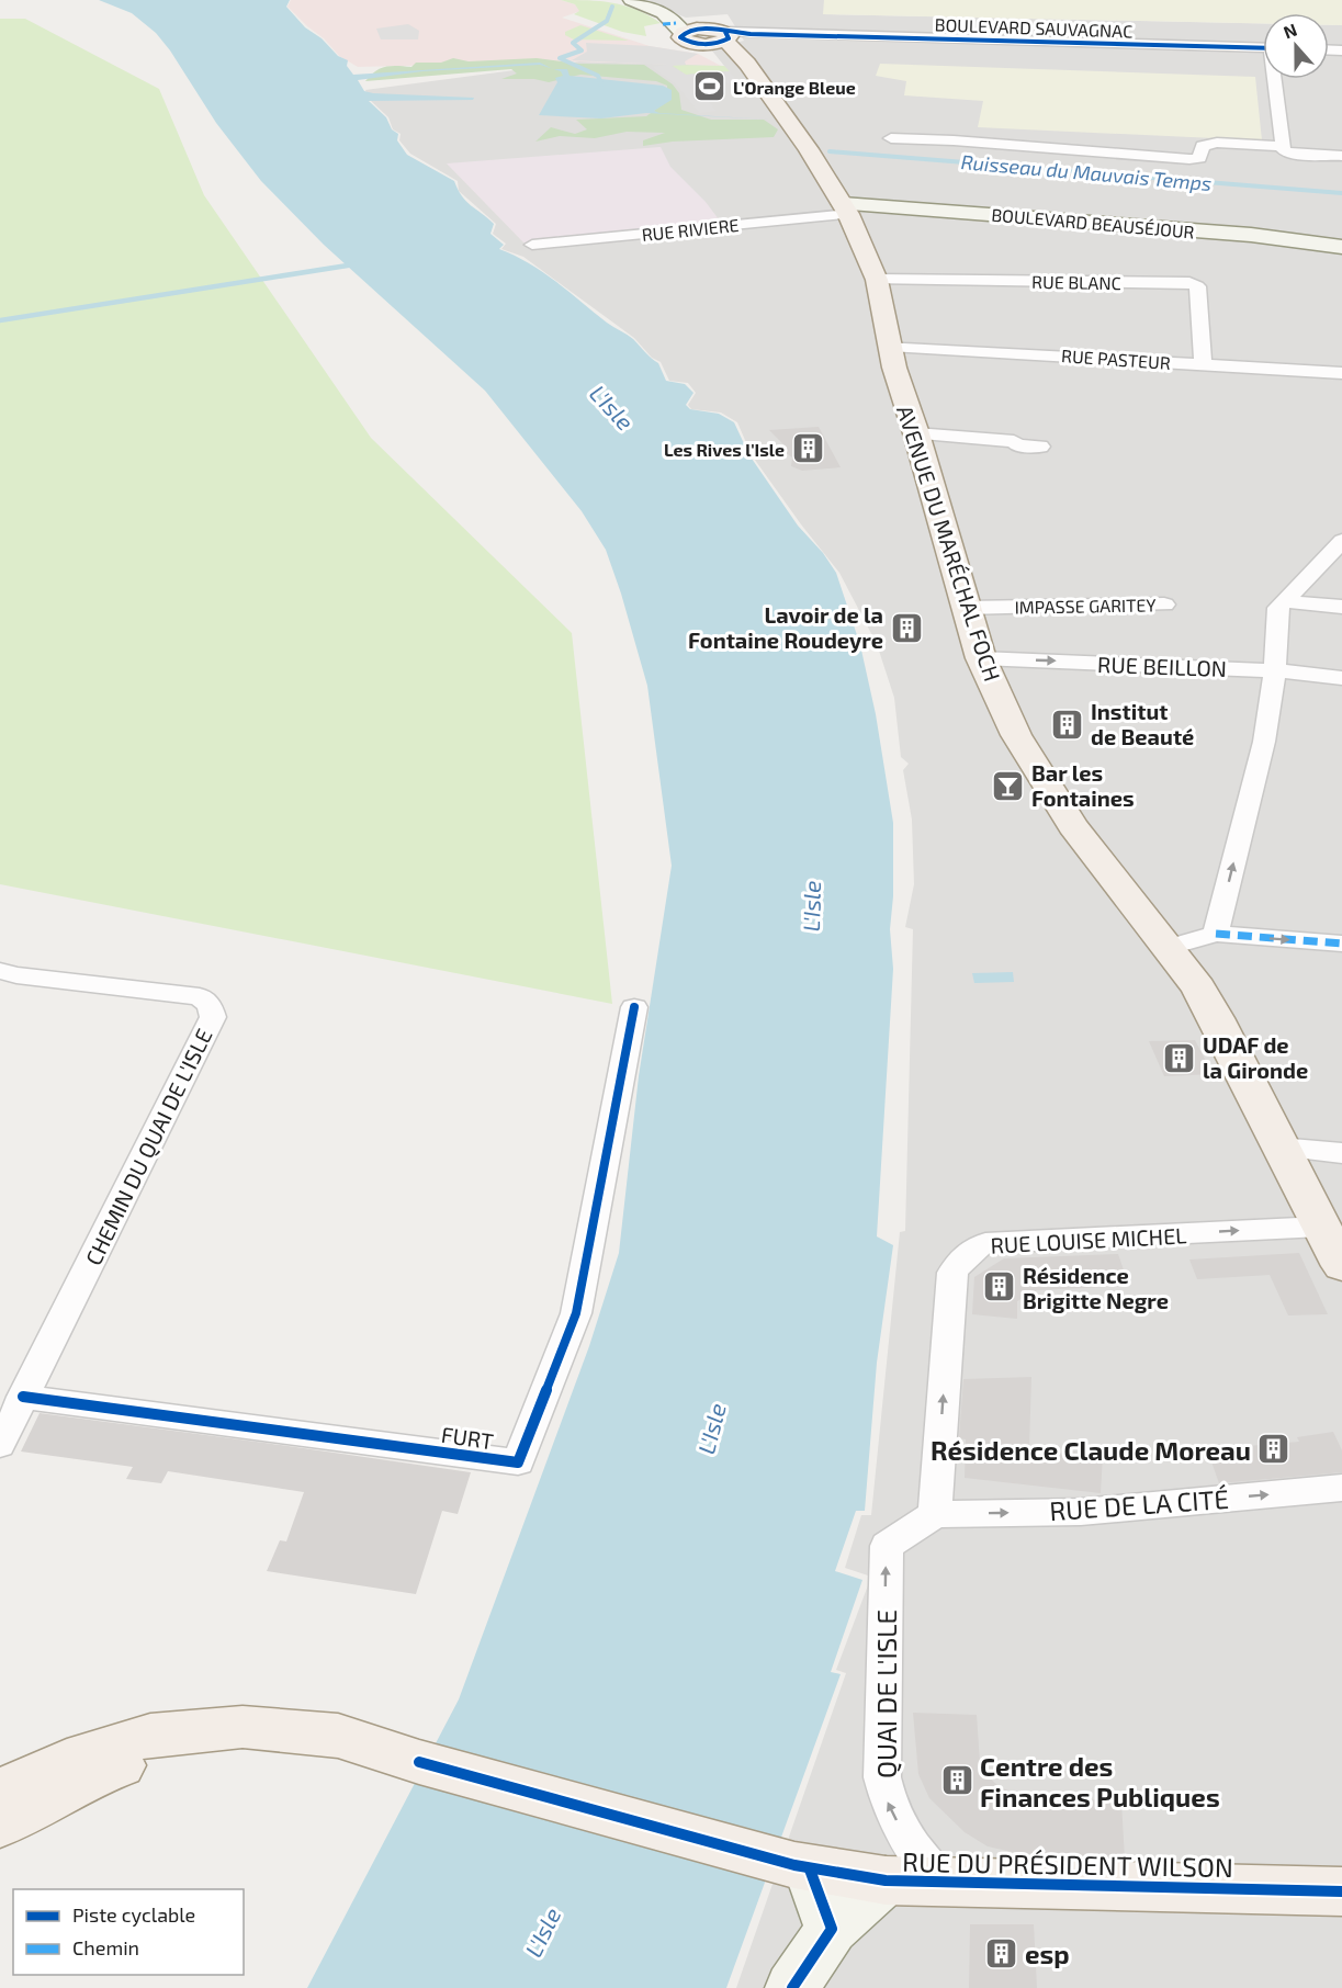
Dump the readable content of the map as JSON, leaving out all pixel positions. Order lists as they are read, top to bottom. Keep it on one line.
{"streets":{"main road":["AVENUE DU MARÉCHAL FOCH","RUE DU PRÉSIDENT WILSON"],"street":["BOULEVARD SAUVAGNAC","BOULEVARD BEAUSÉJOUR","RUE RIVIERE","RUE BLANC","RUE PASTEUR","IMPASSE GARITEY","RUE BEILLON","CHEMIN DU QUAI DE L'ISLE","RUE LOUISE MICHEL","FURT","RUE DE LA CITÉ","QUAI DE L'ISLE"]},"crossings":[["BOULEVARD SAUVAGNAC","AVENUE DU MARÉCHAL FOCH"],["BOULEVARD BEAUSÉJOUR","RUE RIVIERE"],["BOULEVARD BEAUSÉJOUR","AVENUE DU MARÉCHAL FOCH"],["RUE RIVIERE","AVENUE DU MARÉCHAL FOCH"],["RUE BLANC","RUE PASTEUR"],["RUE BLANC","AVENUE DU MARÉCHAL FOCH"],["RUE PASTEUR","AVENUE DU MARÉCHAL FOCH"],["AVENUE DU MARÉCHAL FOCH","IMPASSE GARITEY"],["AVENUE DU MARÉCHAL FOCH","RUE BEILLON"],["AVENUE DU MARÉCHAL FOCH","RUE LOUISE MICHEL"],["CHEMIN DU QUAI DE L'ISLE","FURT"],["RUE LOUISE MICHEL","RUE DE LA CITÉ"],["RUE LOUISE MICHEL","QUAI DE L'ISLE"],["RUE DE LA CITÉ","QUAI DE L'ISLE"],["QUAI DE L'ISLE","RUE DU PRÉSIDENT WILSON"]],"one_way":["RUE BEILLON","RUE DE LA CITÉ","QUAI DE L'ISLE"],"water":["Ruisseau du Mauvais Temps","L'Isle"],"places":{"sports":["L'Orange Bleue"],"building":["Les Rives l'Isle","Lavoir de la Fontaine Roudeyre","Institut de Beauté","UDAF de la Gironde","Résidence Brigitte Negre","Résidence Claude Moreau","Centre des Finances Publiques","esp"],"bar":["Bar les Fontaines"]},"legend":["Piste cyclable","Chemin"],"north":"top"}
